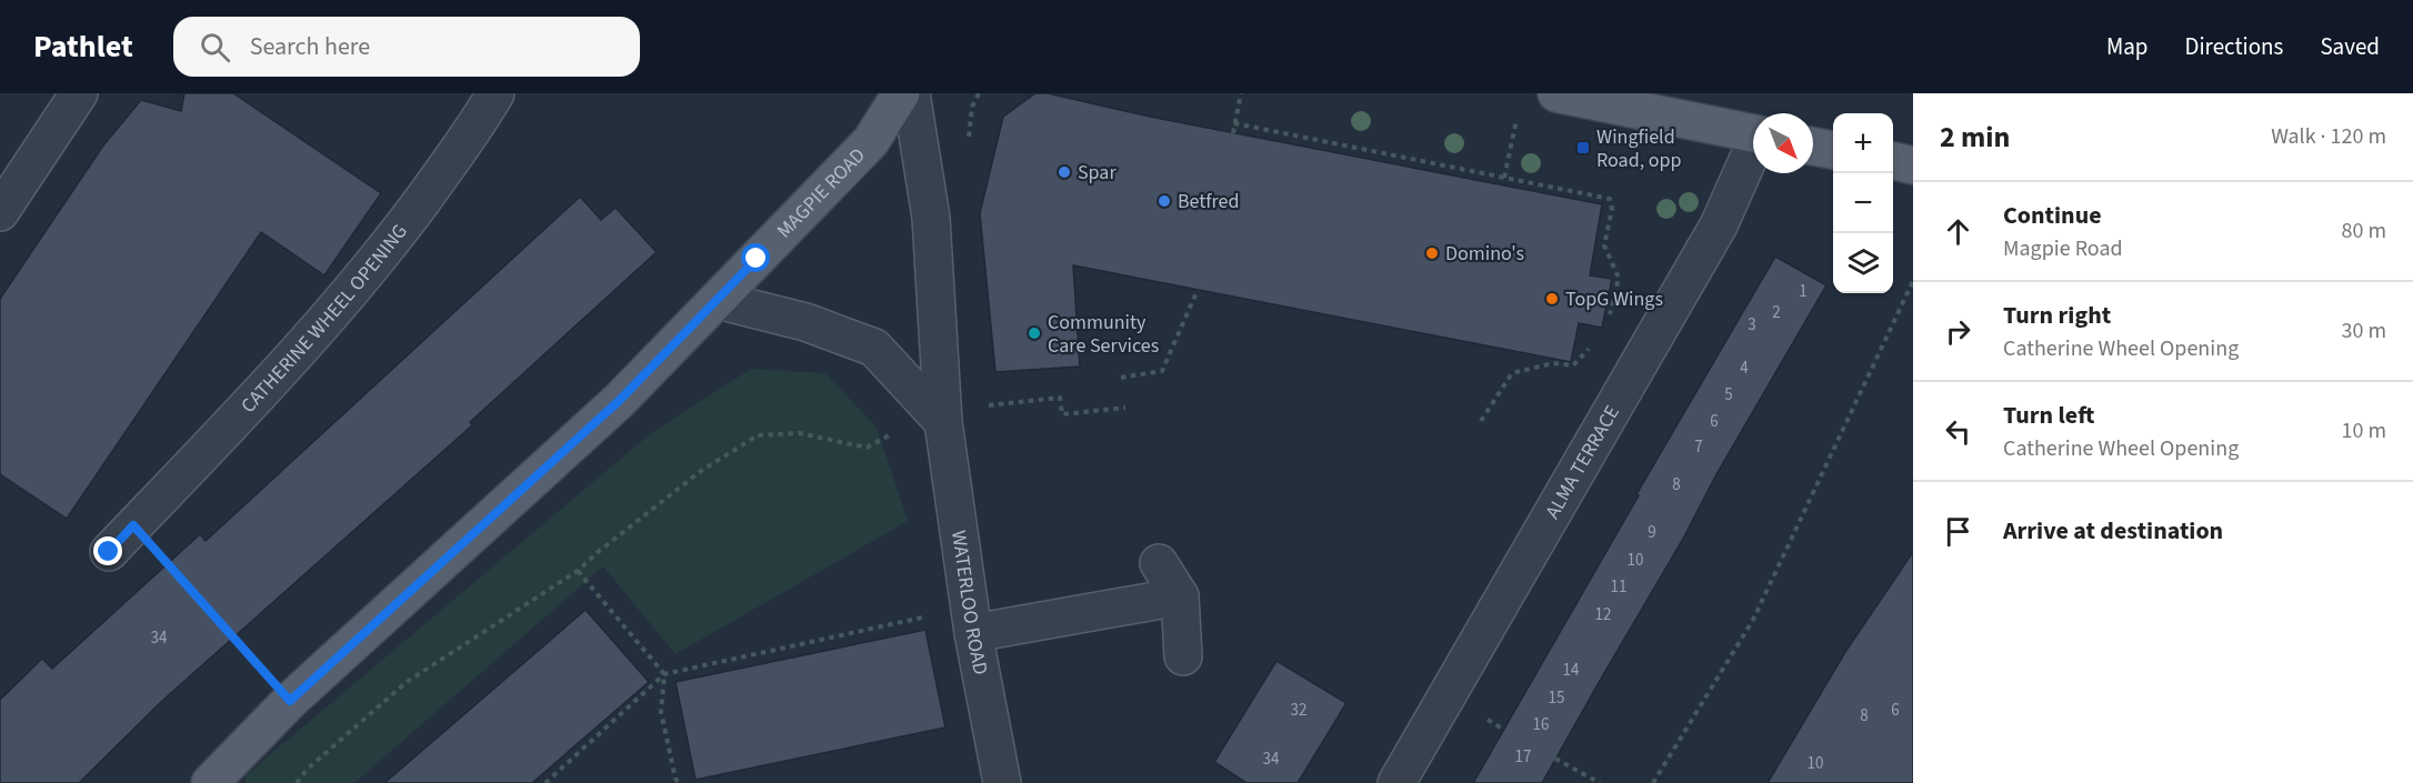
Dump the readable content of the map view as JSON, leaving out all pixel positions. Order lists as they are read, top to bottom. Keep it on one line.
{"streets":{"main road":["MAGPIE ROAD"],"street":["CATHERINE WHEEL OPENING","ALMA TERRACE","WATERLOO ROAD"]},"places":{"transit":["Wingfield Road, opp"],"other":["Spar","Betfred","Domino's","TopG Wings","Community Care Services"]},"house_numbers":["1","2","3","4","5","6","7","8","9","10","11","12","34","14","15","32","6","8","16","17","34","10"],"north":"bottom right","page":{"header":"Pathlet","search":"Search here","nav":["Map","Directions","Saved"],"heading":["2 min","Walk · 120 m"],"map_buttons":["+","−"],"list":[["Continue","Magpie Road","80 m"],["Turn right","Catherine Wheel Opening","30 m"],["Turn left","Catherine Wheel Opening","10 m"],"Arrive at destination"]}}
